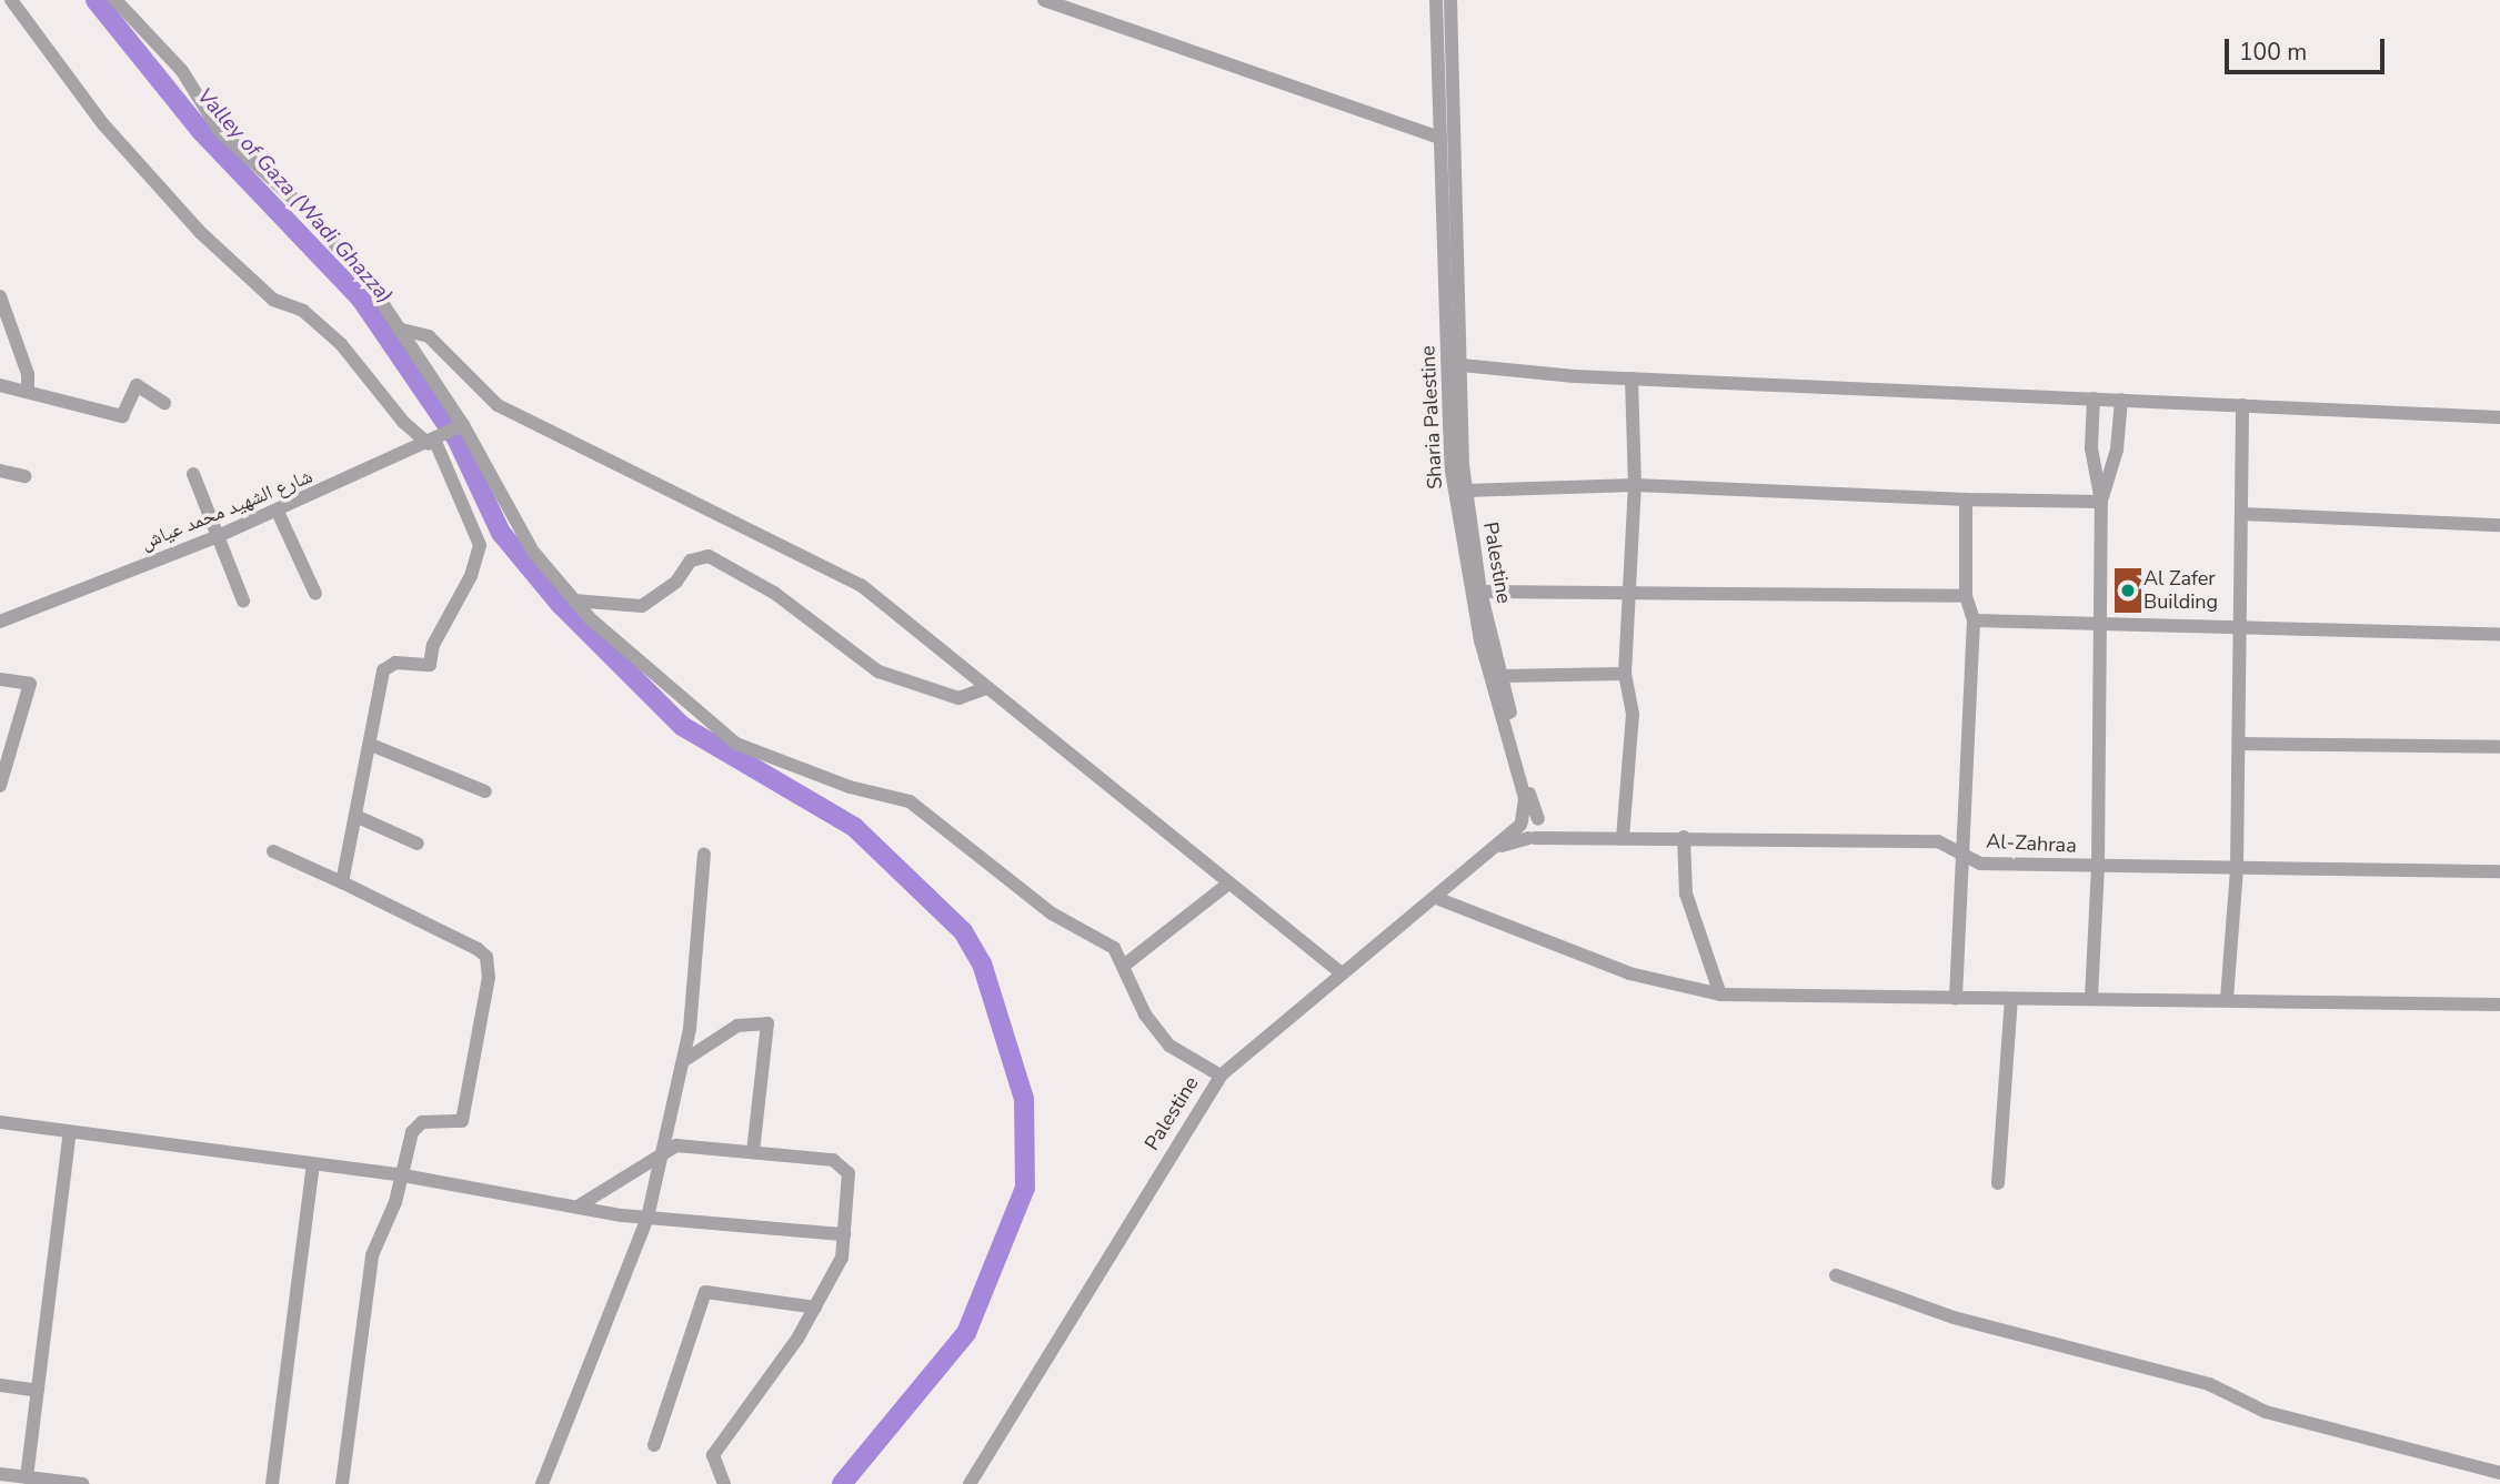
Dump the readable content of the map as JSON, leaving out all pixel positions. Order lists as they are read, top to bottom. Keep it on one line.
{"streets":{"street":["Sharia Palestine","شارع الشهيد محمد عياش","Palestine","Al-Zahraa"]},"crossings":[["Sharia Palestine","Palestine"],["Sharia Palestine","Al-Zahraa"],["Palestine","Al-Zahraa"]],"water":["Valley of Gaza (Wadi Ghazza)"],"places":["Al Zafer Building"],"scale_bar":"100 m"}
